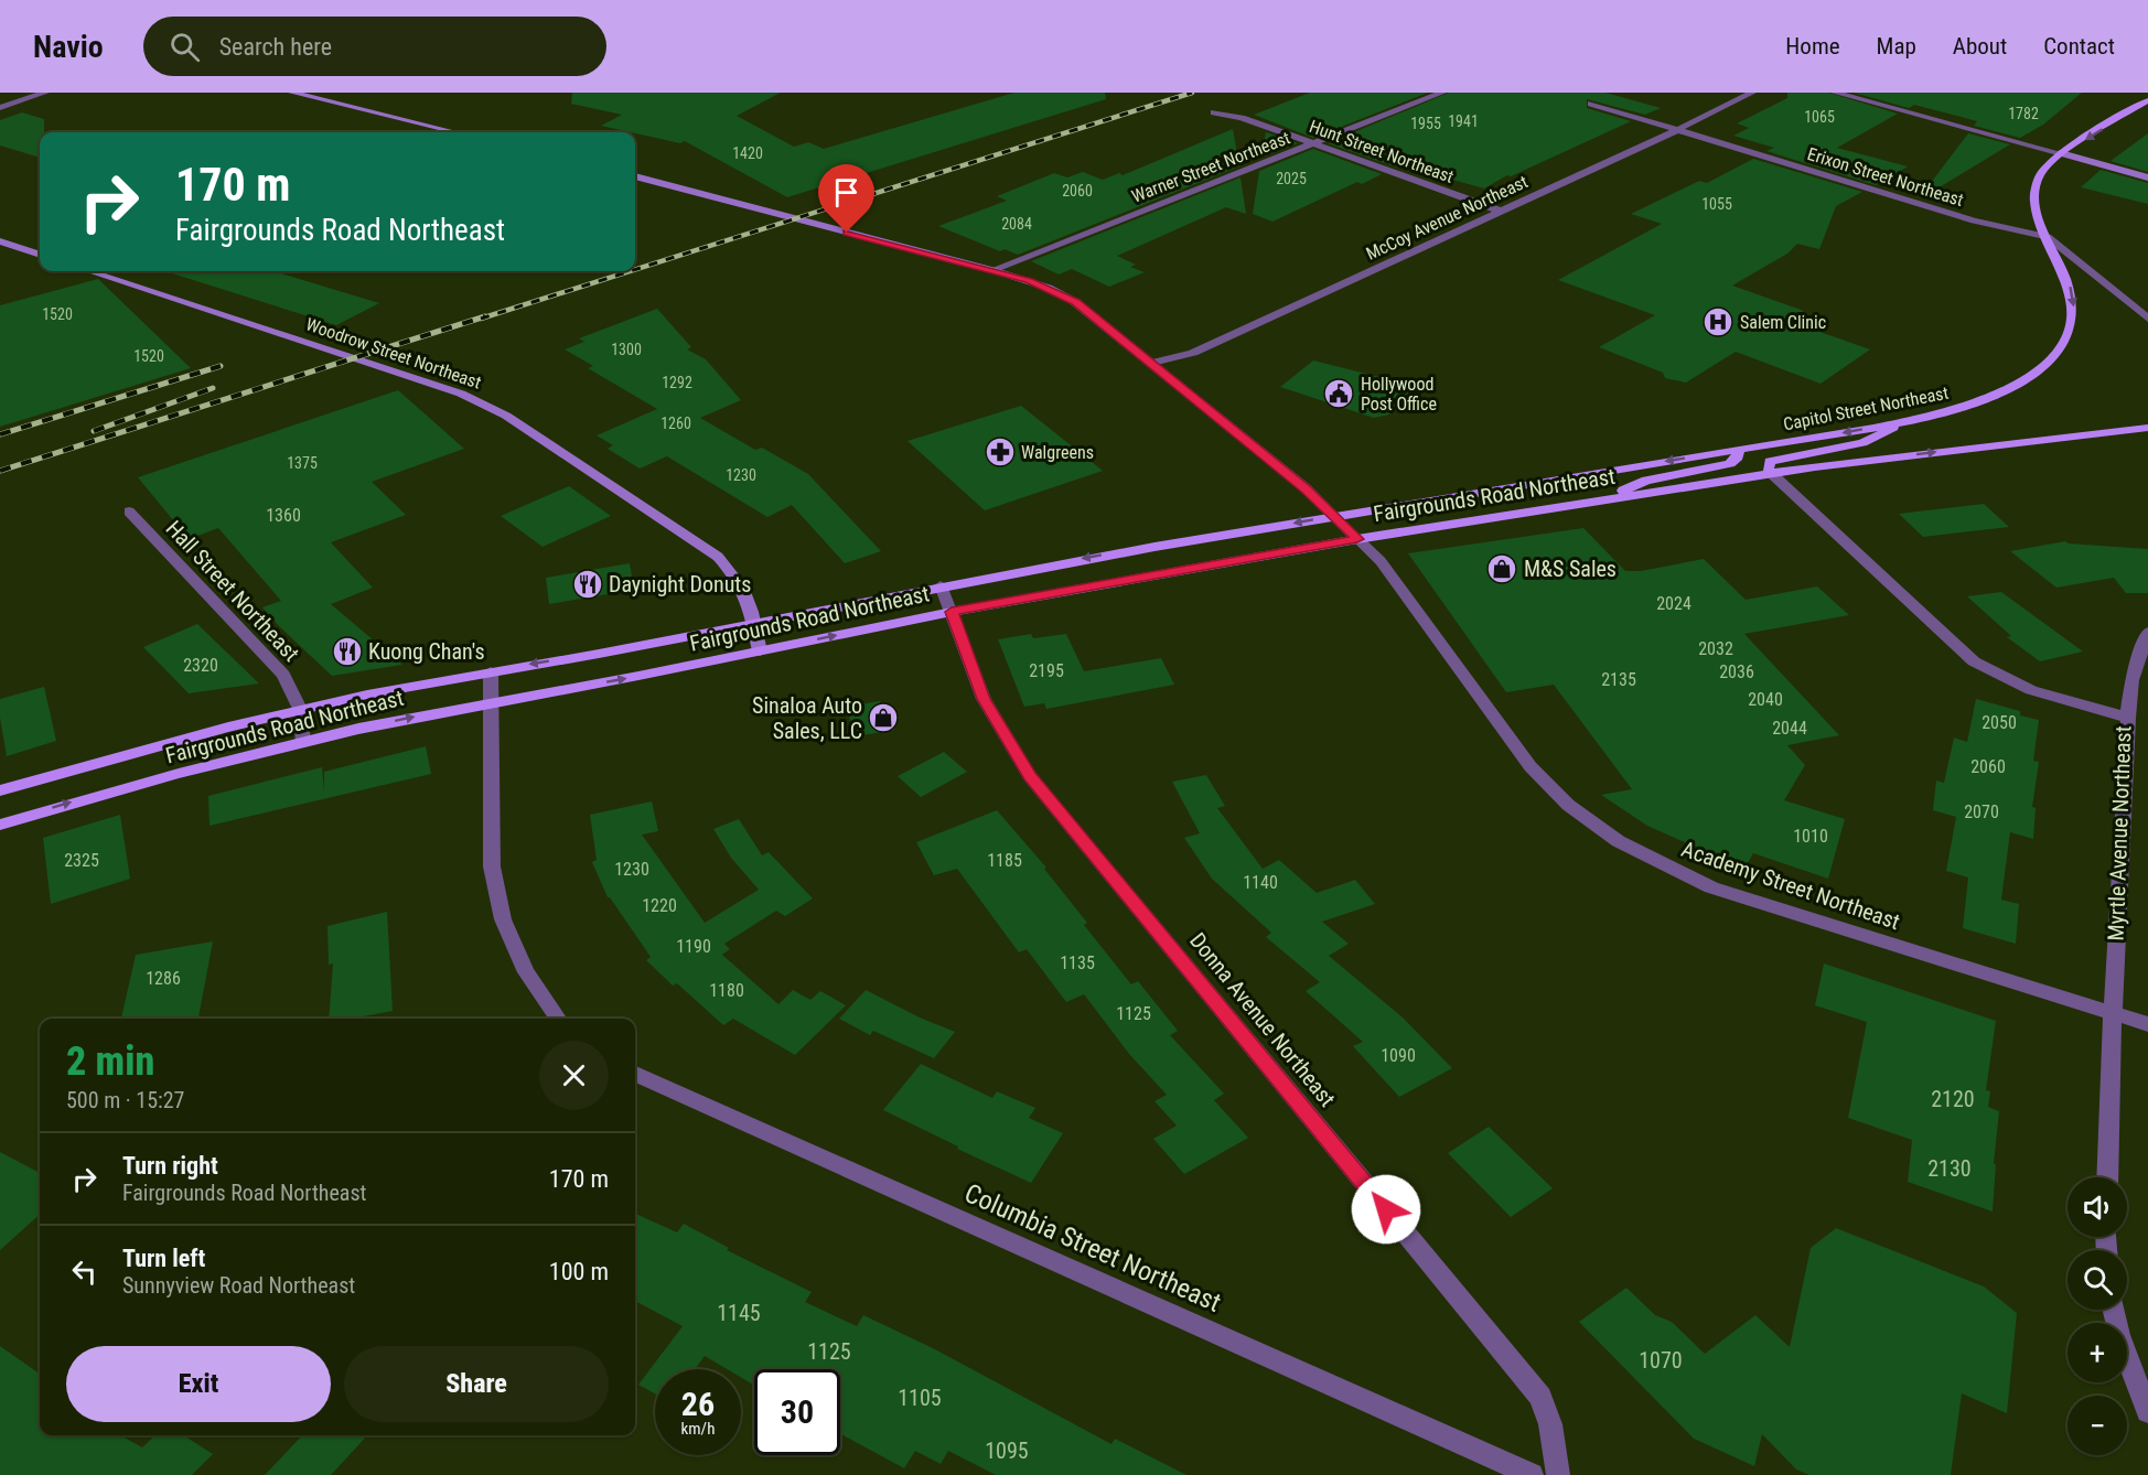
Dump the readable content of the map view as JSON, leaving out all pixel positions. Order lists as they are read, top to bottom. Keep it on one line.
{"streets":{"main road":["Woodrow Street Northeast","Capitol Street Northeast","Fairgrounds Road Northeast"],"street":["Hunt Street Northeast","Warner Street Northeast","Erixon Street Northeast","McCoy Avenue Northeast","Hall Street Northeast","Myrtle Avenue Northeast","Academy Street Northeast","Donna Avenue Northeast","Columbia Street Northeast"]},"crossings":[["Hunt Street Northeast","Warner Street Northeast"],["Hunt Street Northeast","McCoy Avenue Northeast"],["Erixon Street Northeast","McCoy Avenue Northeast"],["Erixon Street Northeast","Capitol Street Northeast"],["Woodrow Street Northeast","Fairgrounds Road Northeast"],["Capitol Street Northeast","Fairgrounds Road Northeast"],["Fairgrounds Road Northeast","Hall Street Northeast"],["Fairgrounds Road Northeast","Myrtle Avenue Northeast"],["Fairgrounds Road Northeast","Academy Street Northeast"],["Fairgrounds Road Northeast","Donna Avenue Northeast"],["Myrtle Avenue Northeast","Academy Street Northeast"]],"one_way":["Capitol Street Northeast"],"places":{"hospital":["Salem Clinic"],"public building":["Hollywood Post Office"],"pharmacy":["Walgreens"],"shop":["M&S Sales","Sinaloa Auto Sales, LLC"],"restaurant":["Daynight Donuts","Kuong Chan's"]},"house_numbers":["1782","1065","1941","1955","1420","2025","2060","1055","2084","1520","1300","1520","1292","1260","1375","1230","1360","2024","2032","2320","2195","2036","2135","2040","2050","2044","2060","2070","1010","2325","1185","1230","1140","1220","1190","1135","1286","1180","1125","1090","2120","2130","1145","1125","1070","1105","1095"],"page":{"header":"Navio","search":"Search here","nav":["Home","Map","About","Contact"],"turn":["170 m","Fairgrounds Road Northeast"],"heading":["2 min","500 m · 15:27"],"list":[{"name":"Turn right","note":"Fairgrounds Road Northeast","value":"170 m"},{"name":"Turn left","note":"Sunnyview Road Northeast","value":"100 m"}],"map_buttons":["+","−"],"buttons":["Exit","Share"],"speed":"26 km/h","limit":"30"}}
